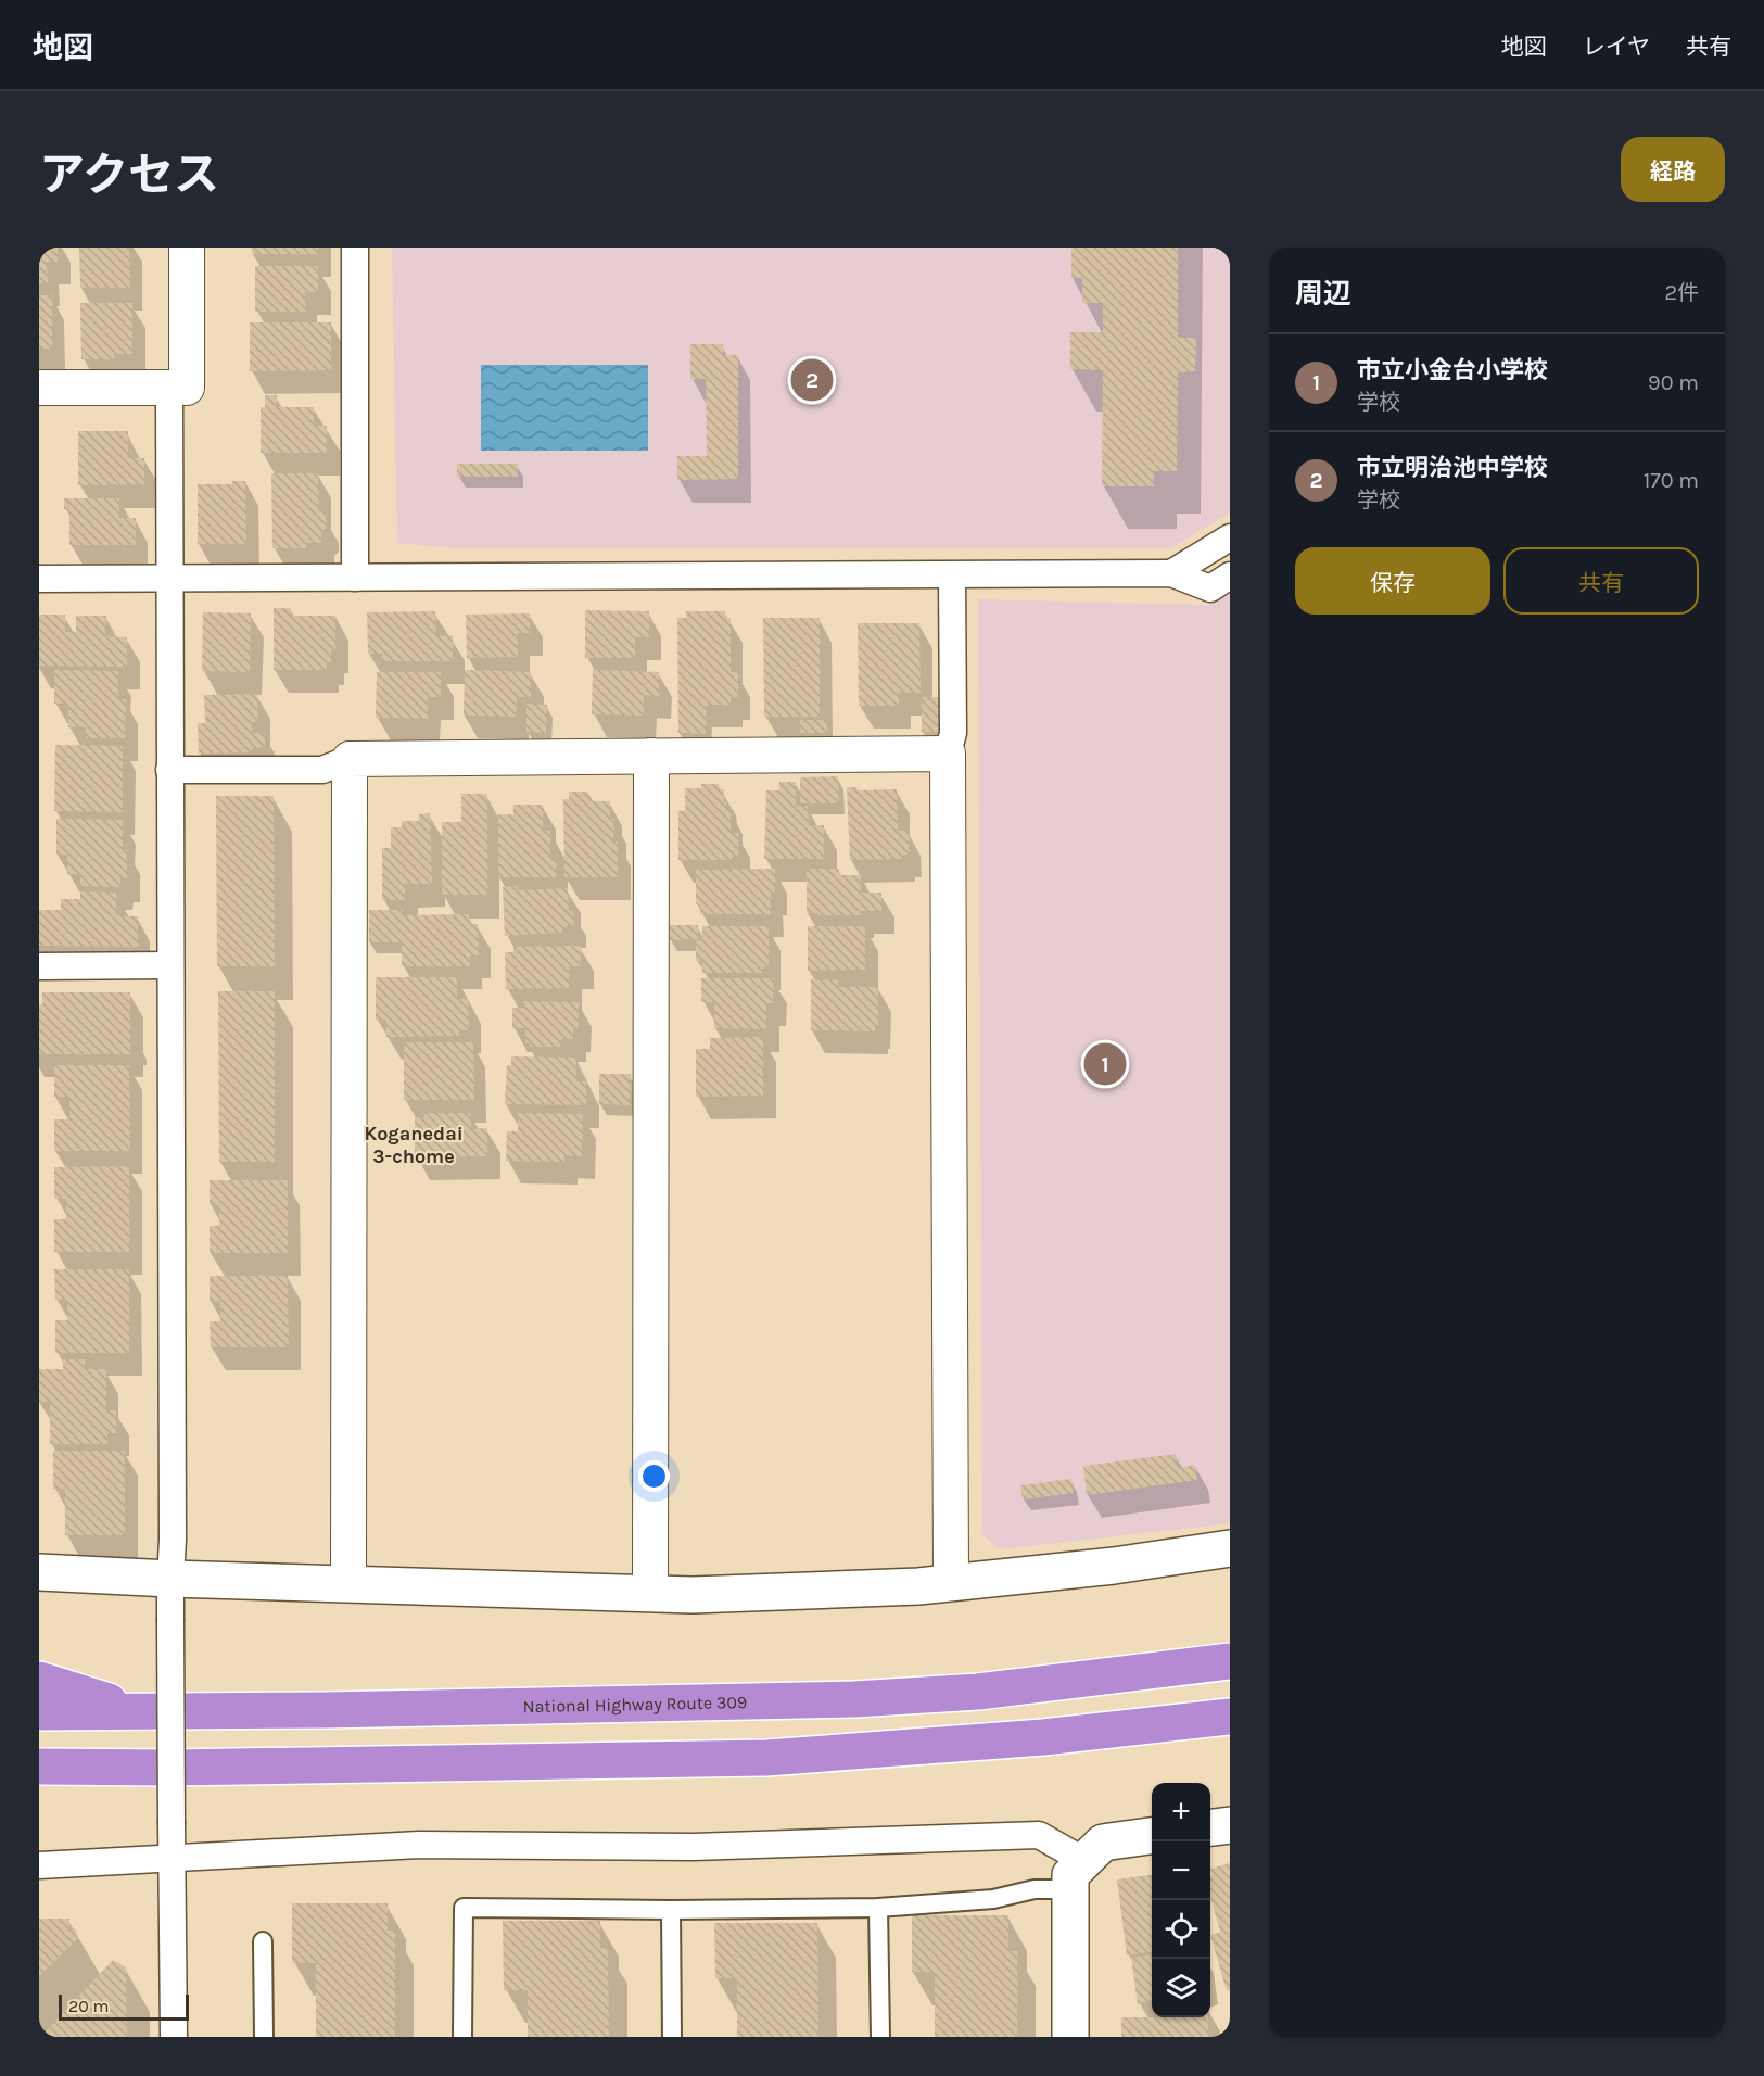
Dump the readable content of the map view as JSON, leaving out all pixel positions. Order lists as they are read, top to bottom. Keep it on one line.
{"streets":{"highway":["National Highway Route 309"]},"districts":["Koganedai 3-chome"],"scale_bar":"20 m","page":{"header":"地図","nav":["地図","レイヤ","共有"],"title":"アクセス","buttons":["経路",["保存","共有"]],"heading":["周辺","2件"],"list":[{"mark":"1","name":"市立小金台小学校","note":"学校","value":"90 m"},{"mark":"2","name":"市立明治池中学校","note":"学校","value":"170 m"}],"pins":["2","1"],"map_buttons":["+","−"],"scale":"20 m"}}
